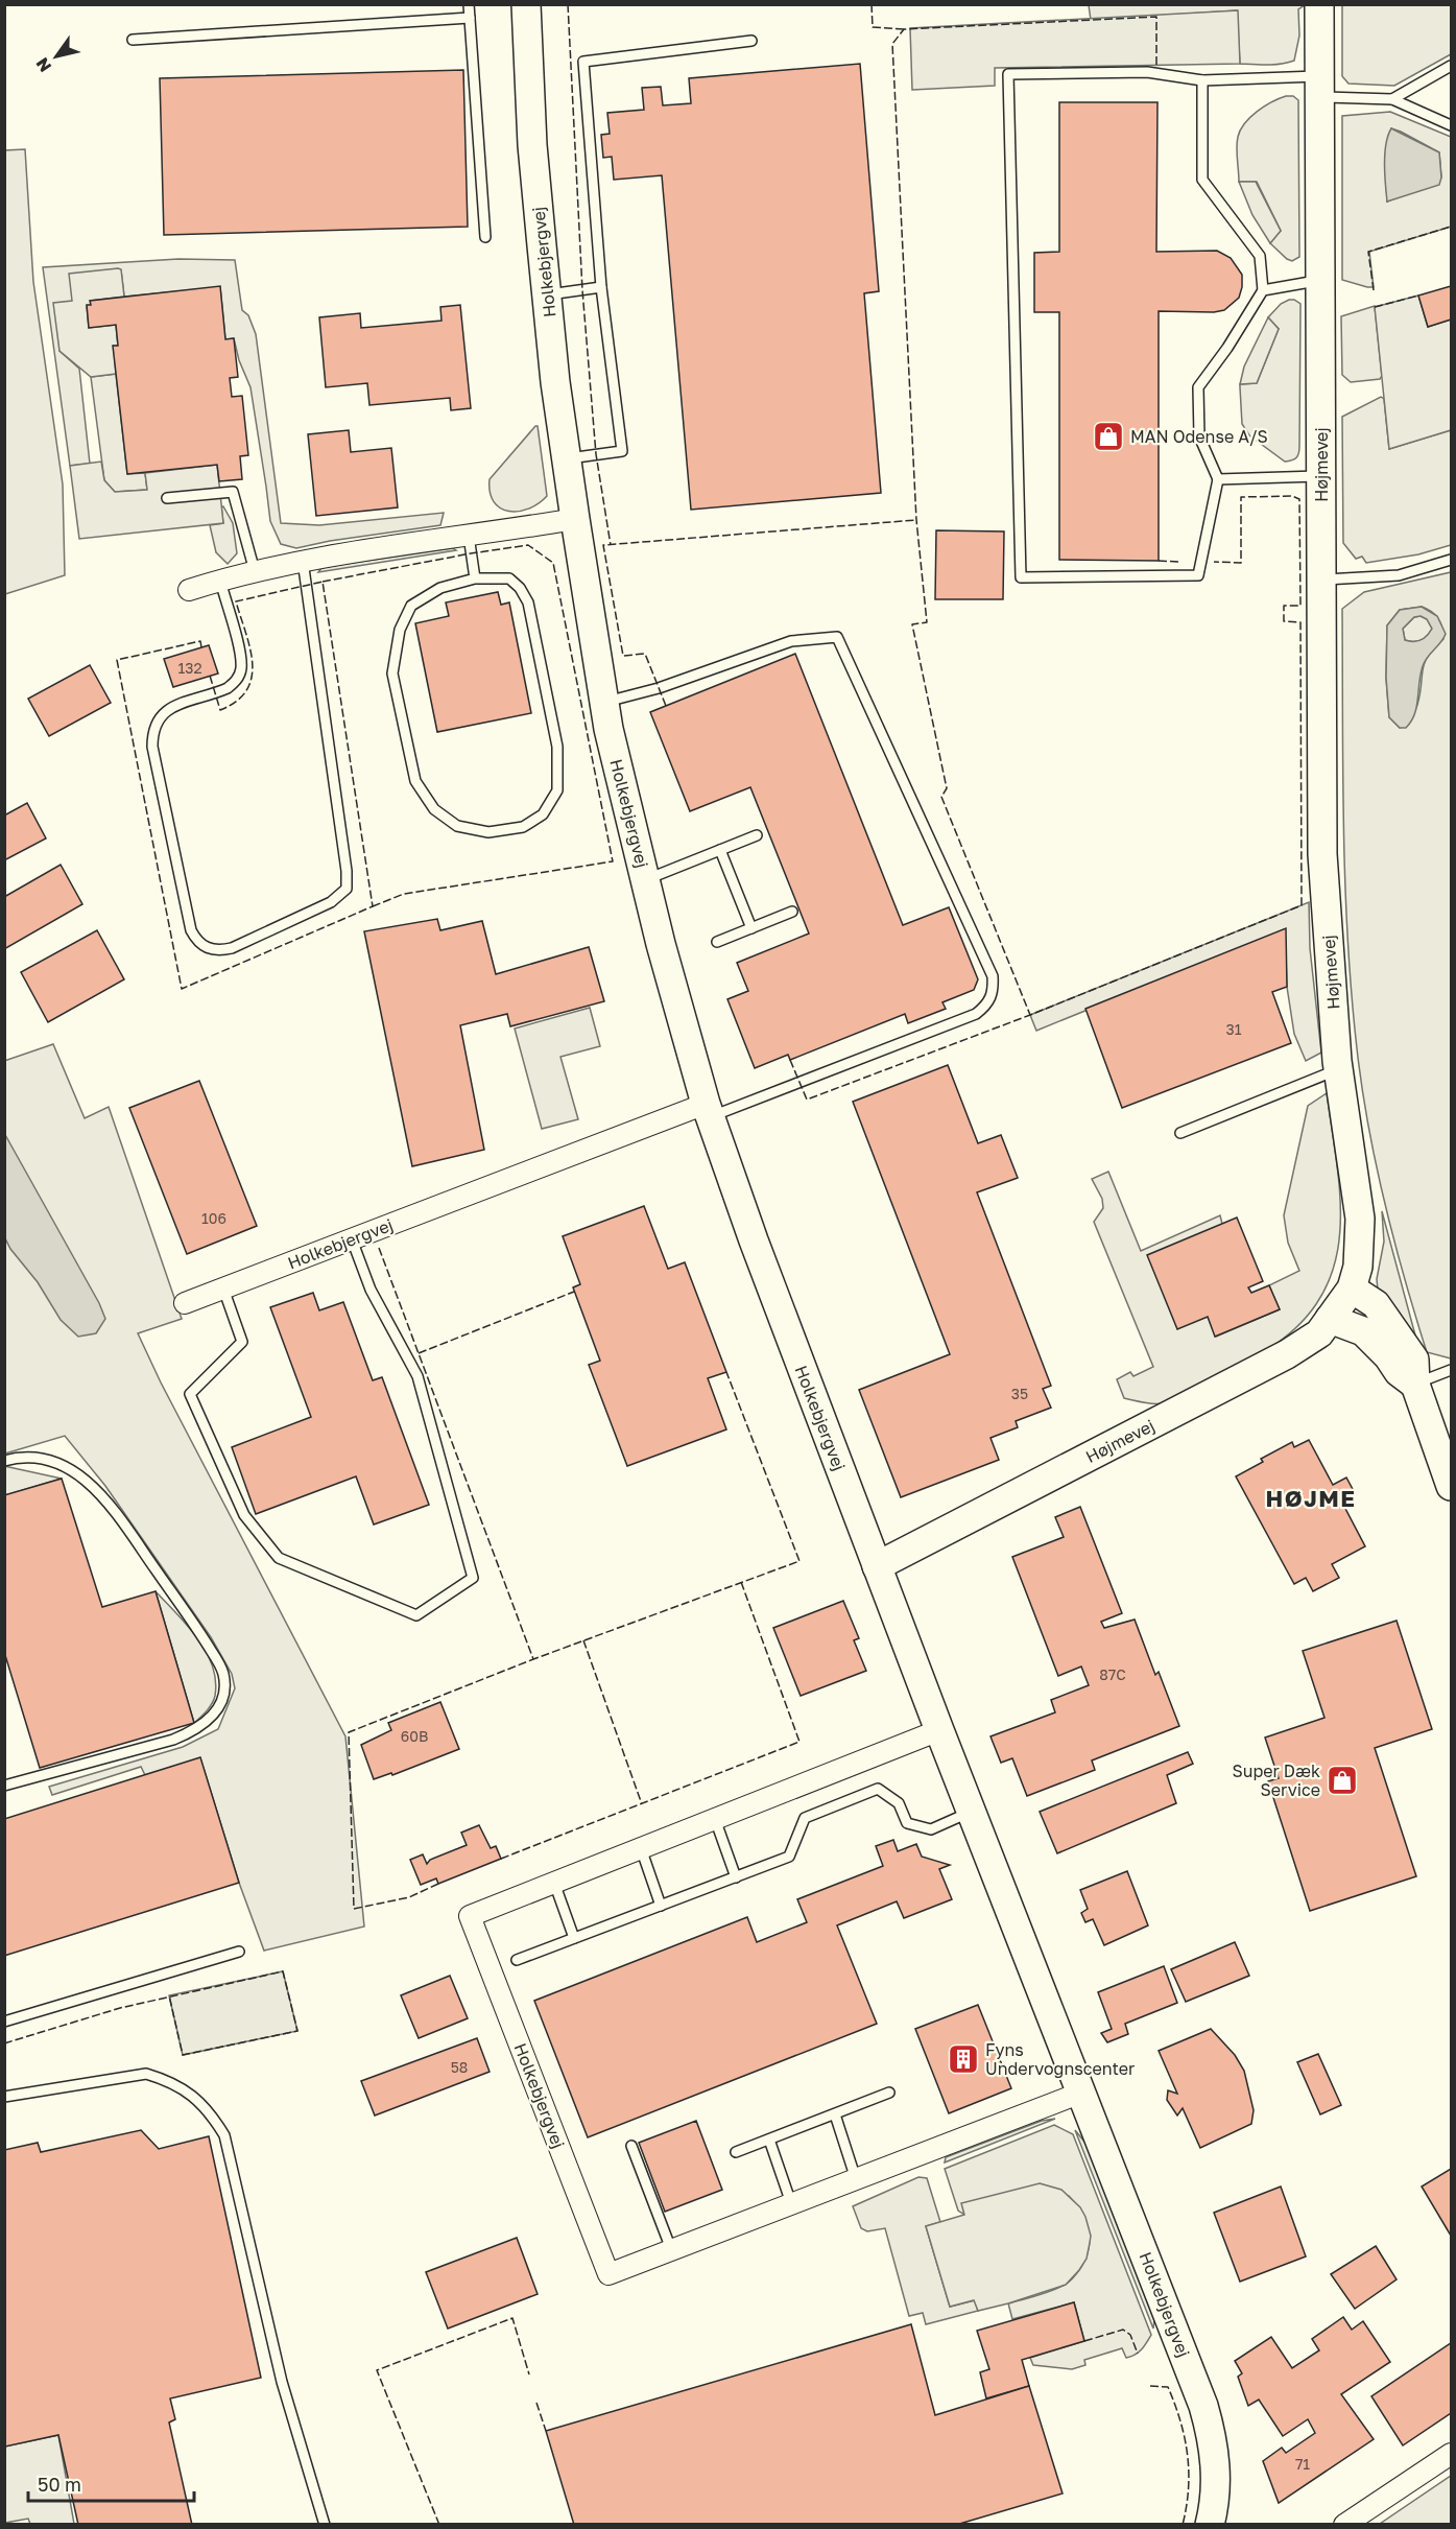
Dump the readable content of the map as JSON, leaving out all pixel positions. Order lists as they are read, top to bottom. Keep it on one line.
{"streets":{"street":["Holkebjergvej","Højmevej"]},"crossings":[["Holkebjergvej","Højmevej"]],"districts":["HØJME"],"places":{"shop":["MAN Odense A/S","Super Dæk Service"],"building":["Fyns Undervognscenter"]},"house_numbers":["132","31","106","35","87C","60B","58","71"],"scale_bar":"50 m","north":"bottom left"}
